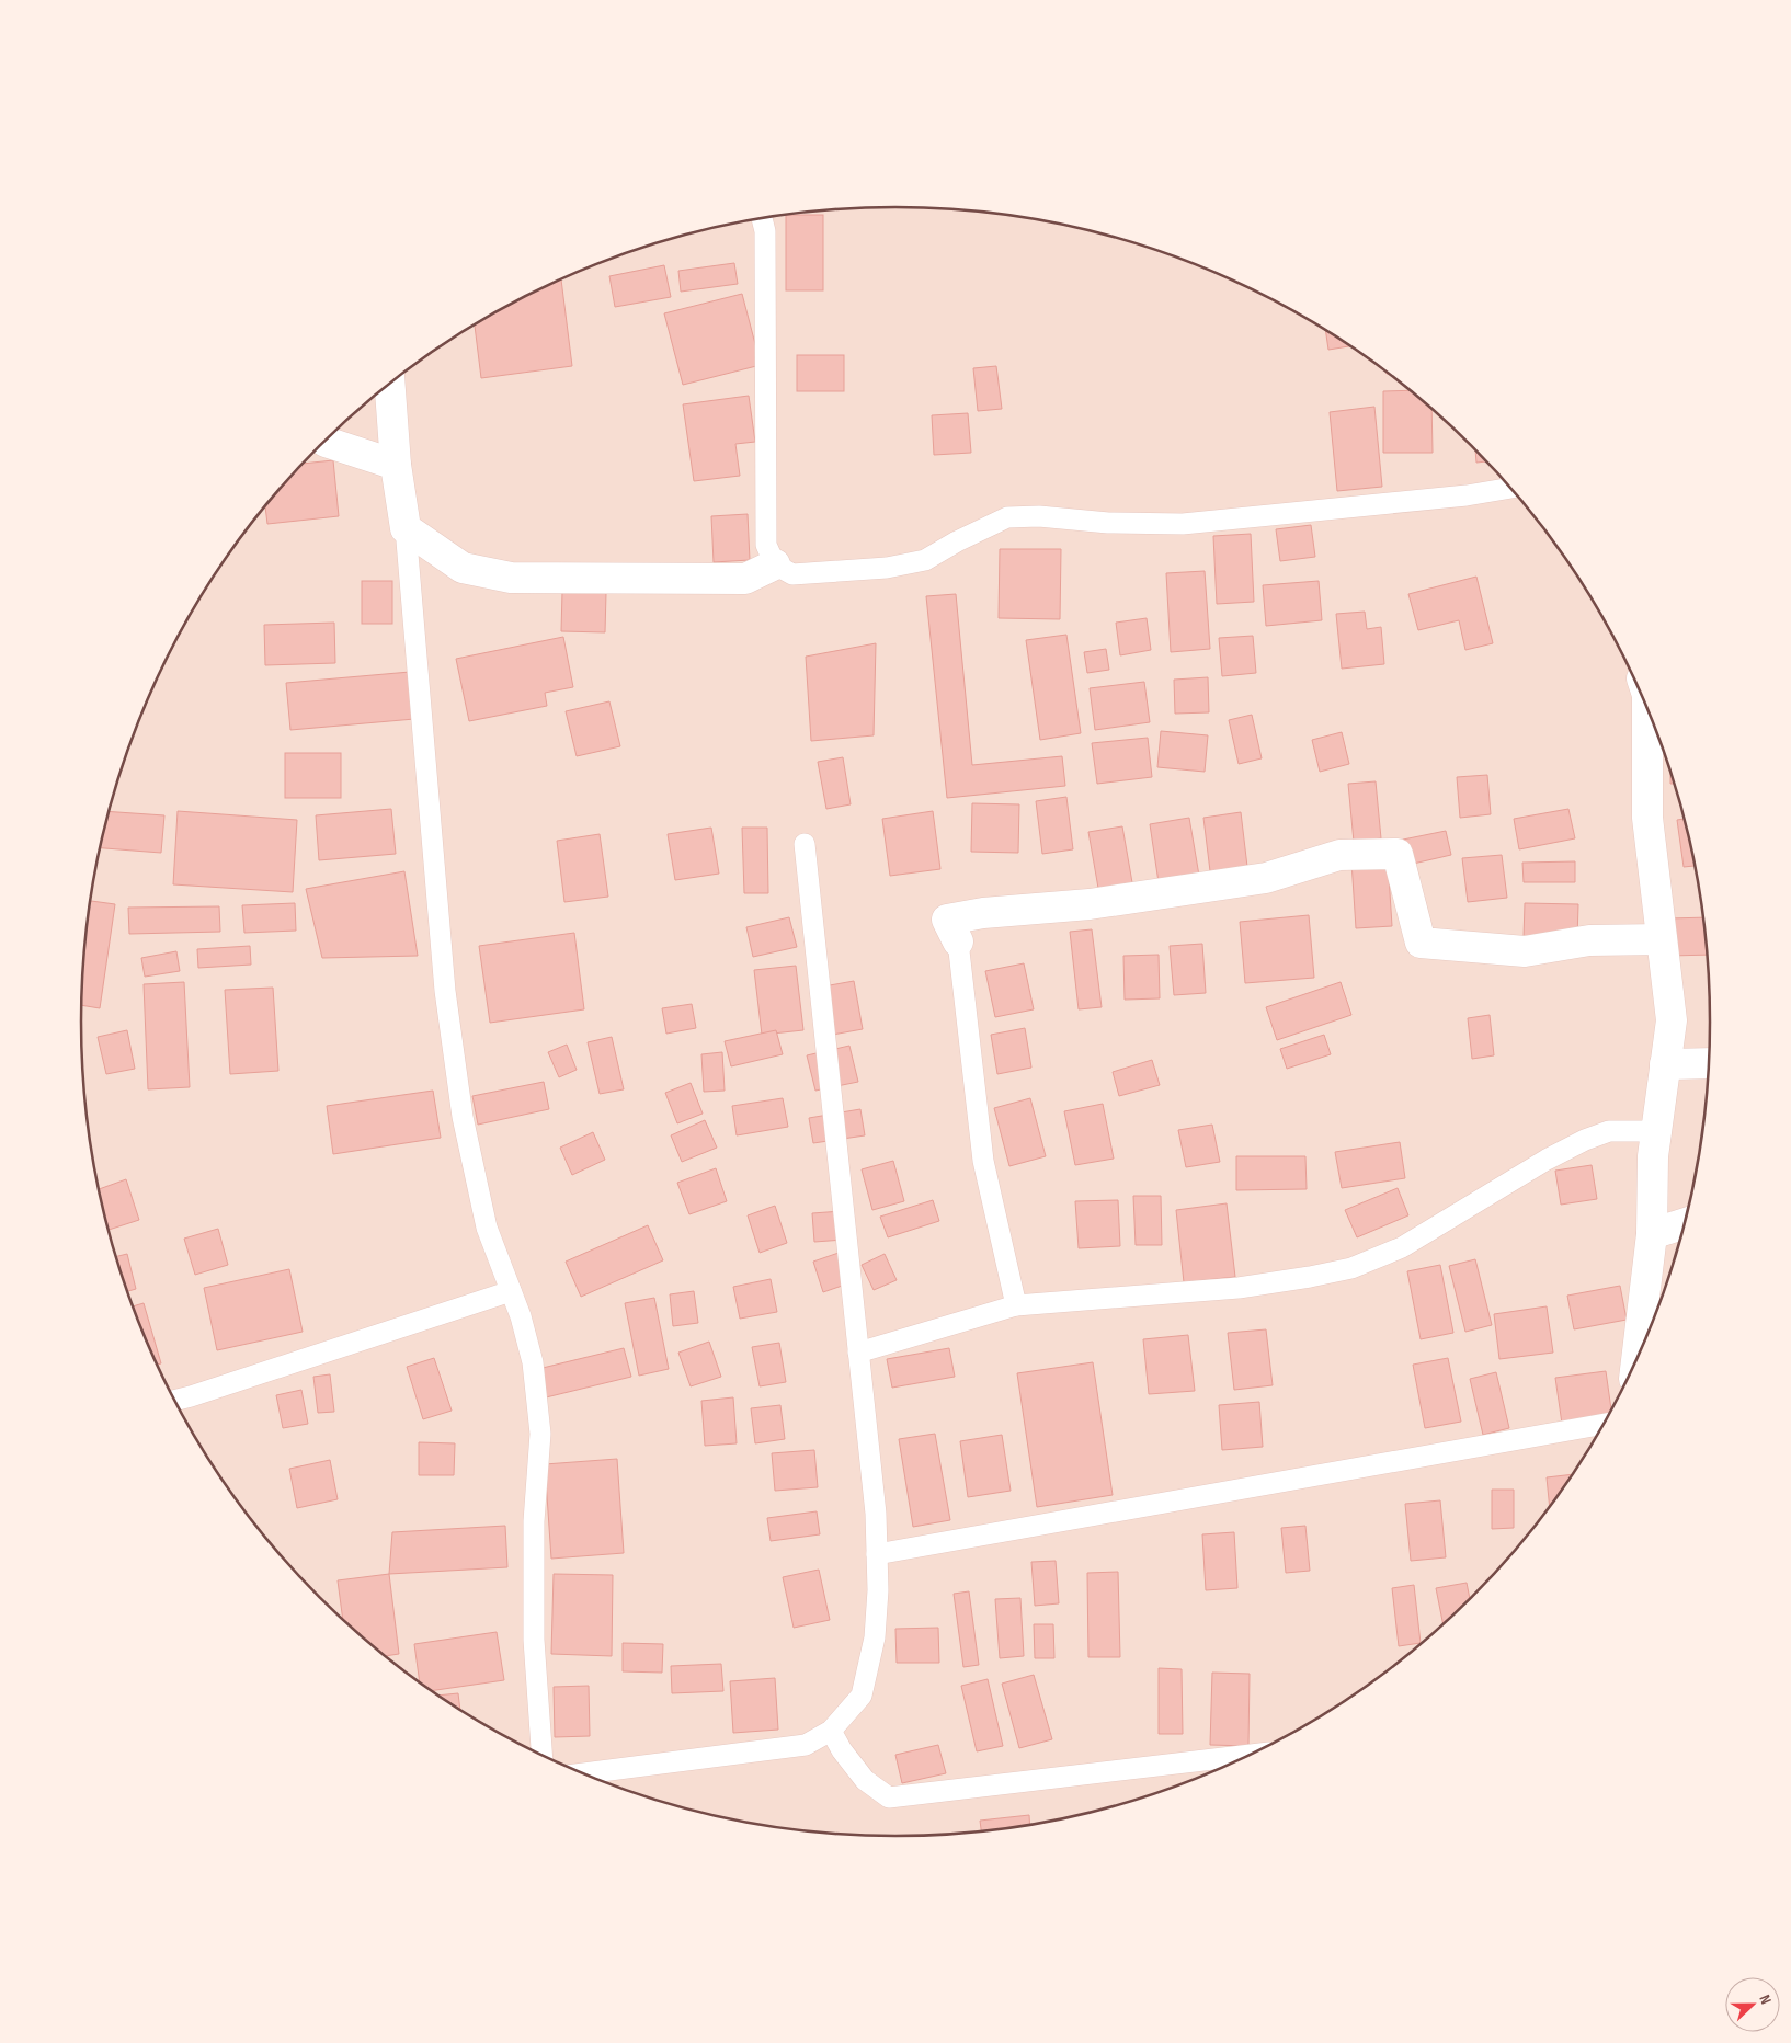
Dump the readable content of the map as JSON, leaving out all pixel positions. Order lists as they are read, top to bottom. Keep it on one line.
{"north":"right"}
